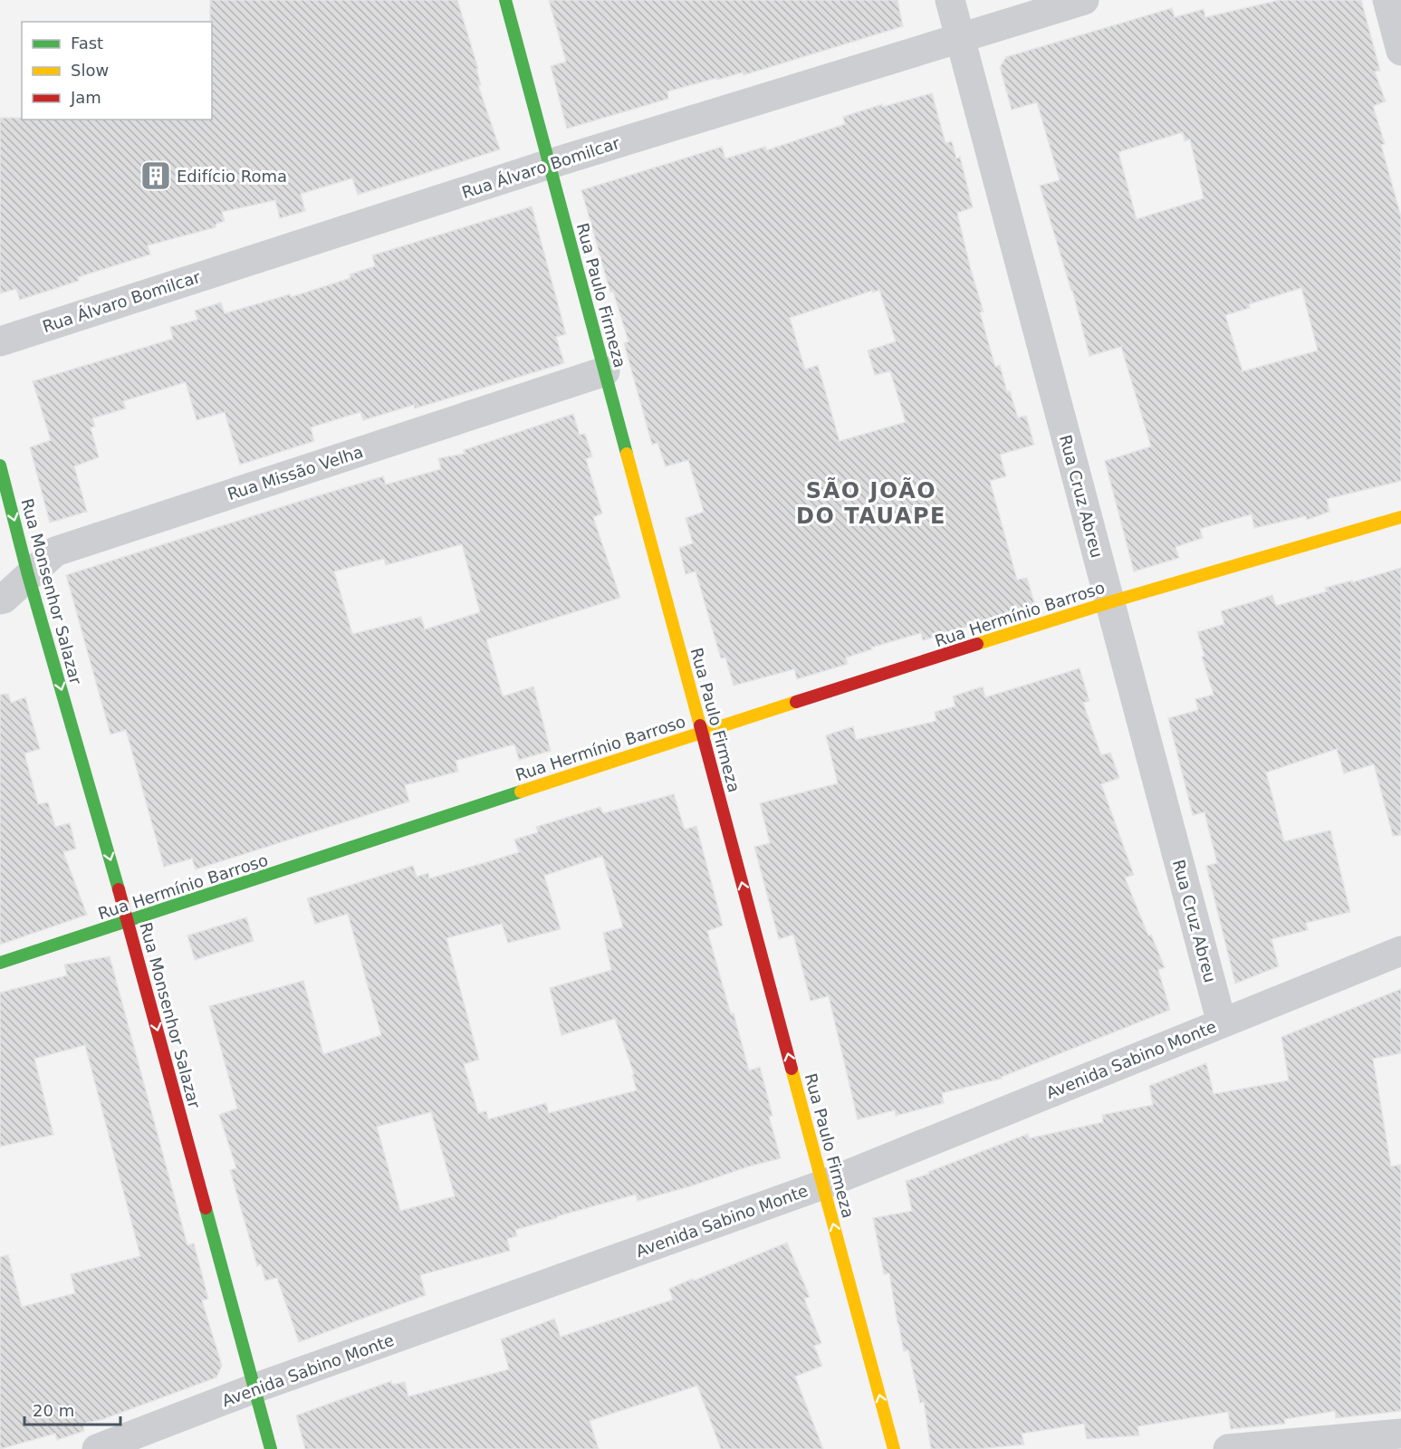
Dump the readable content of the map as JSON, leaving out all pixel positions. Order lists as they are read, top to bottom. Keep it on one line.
{"streets":{"street":["Rua Álvaro Bomilcar","Rua Paulo Firmeza","Rua Missão Velha","Rua Cruz Abreu","Rua Monsenhor Salazar","Rua Hermínio Barroso","Avenida Sabino Monte"]},"crossings":[["Rua Álvaro Bomilcar","Rua Paulo Firmeza"],["Rua Álvaro Bomilcar","Rua Cruz Abreu"],["Rua Paulo Firmeza","Rua Missão Velha"],["Rua Paulo Firmeza","Rua Hermínio Barroso"],["Rua Paulo Firmeza","Avenida Sabino Monte"],["Rua Missão Velha","Rua Monsenhor Salazar"],["Rua Cruz Abreu","Rua Hermínio Barroso"],["Rua Cruz Abreu","Avenida Sabino Monte"],["Rua Monsenhor Salazar","Rua Hermínio Barroso"],["Rua Monsenhor Salazar","Avenida Sabino Monte"]],"one_way":["Rua Paulo Firmeza","Rua Monsenhor Salazar"],"districts":["SÃO JOÃO DO TAUAPE"],"places":{"building":["Edifício Roma"]},"legend":["Fast","Slow","Jam"],"scale_bar":"20 m"}
